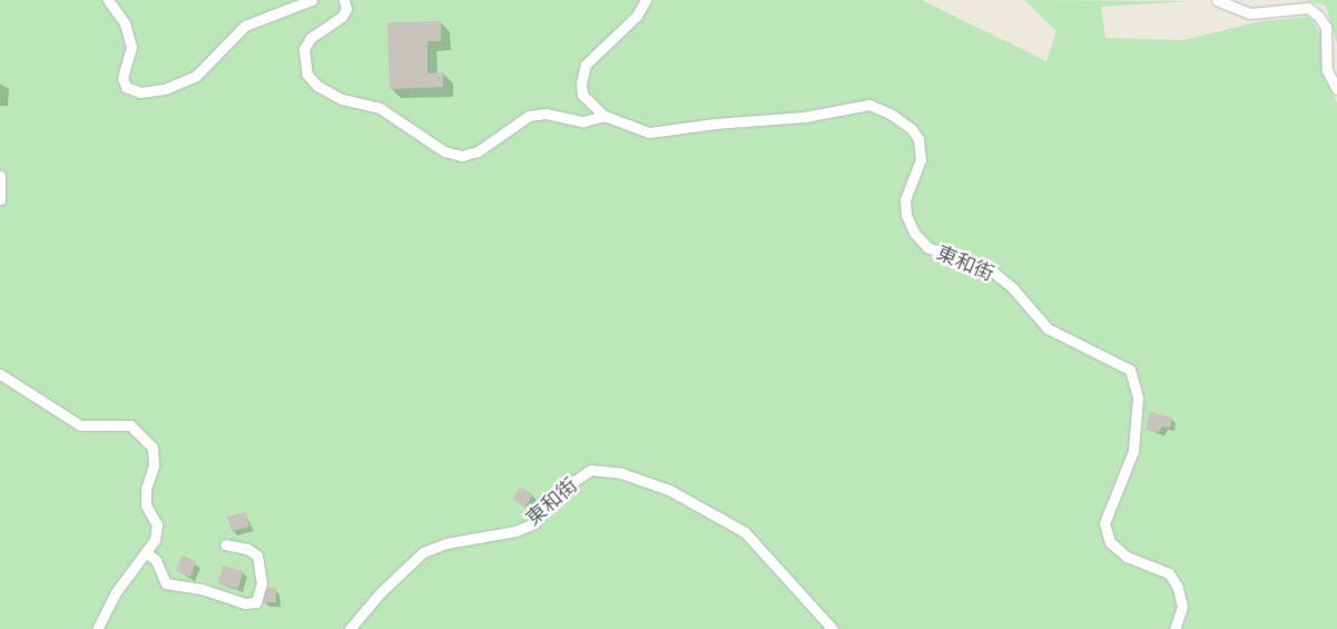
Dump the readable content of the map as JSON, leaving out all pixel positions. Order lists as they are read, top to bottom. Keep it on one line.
{"streets":{"street":["東和街"]}}
